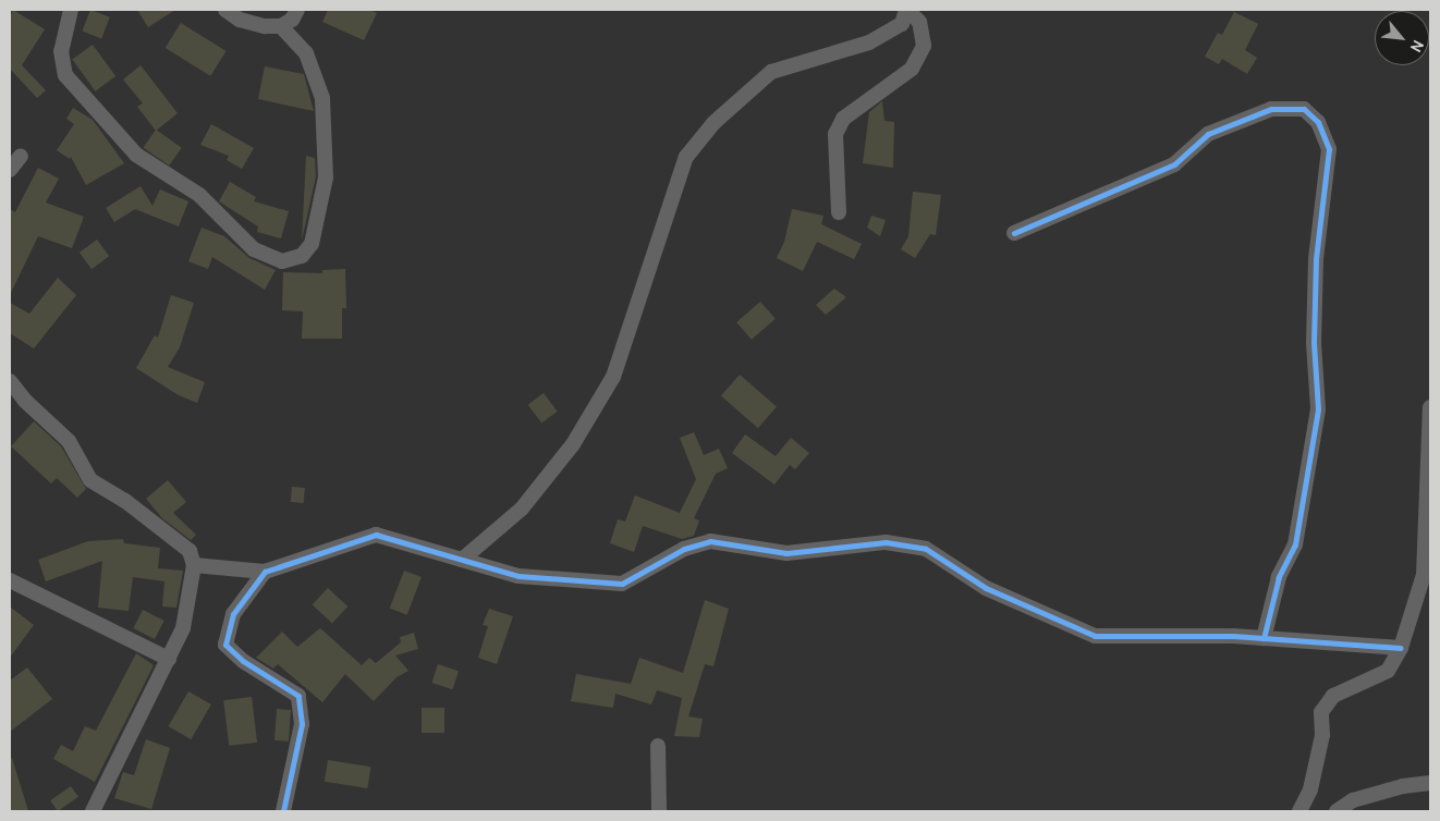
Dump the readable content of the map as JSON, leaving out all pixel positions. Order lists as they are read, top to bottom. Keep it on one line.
{"north":"bottom right"}
